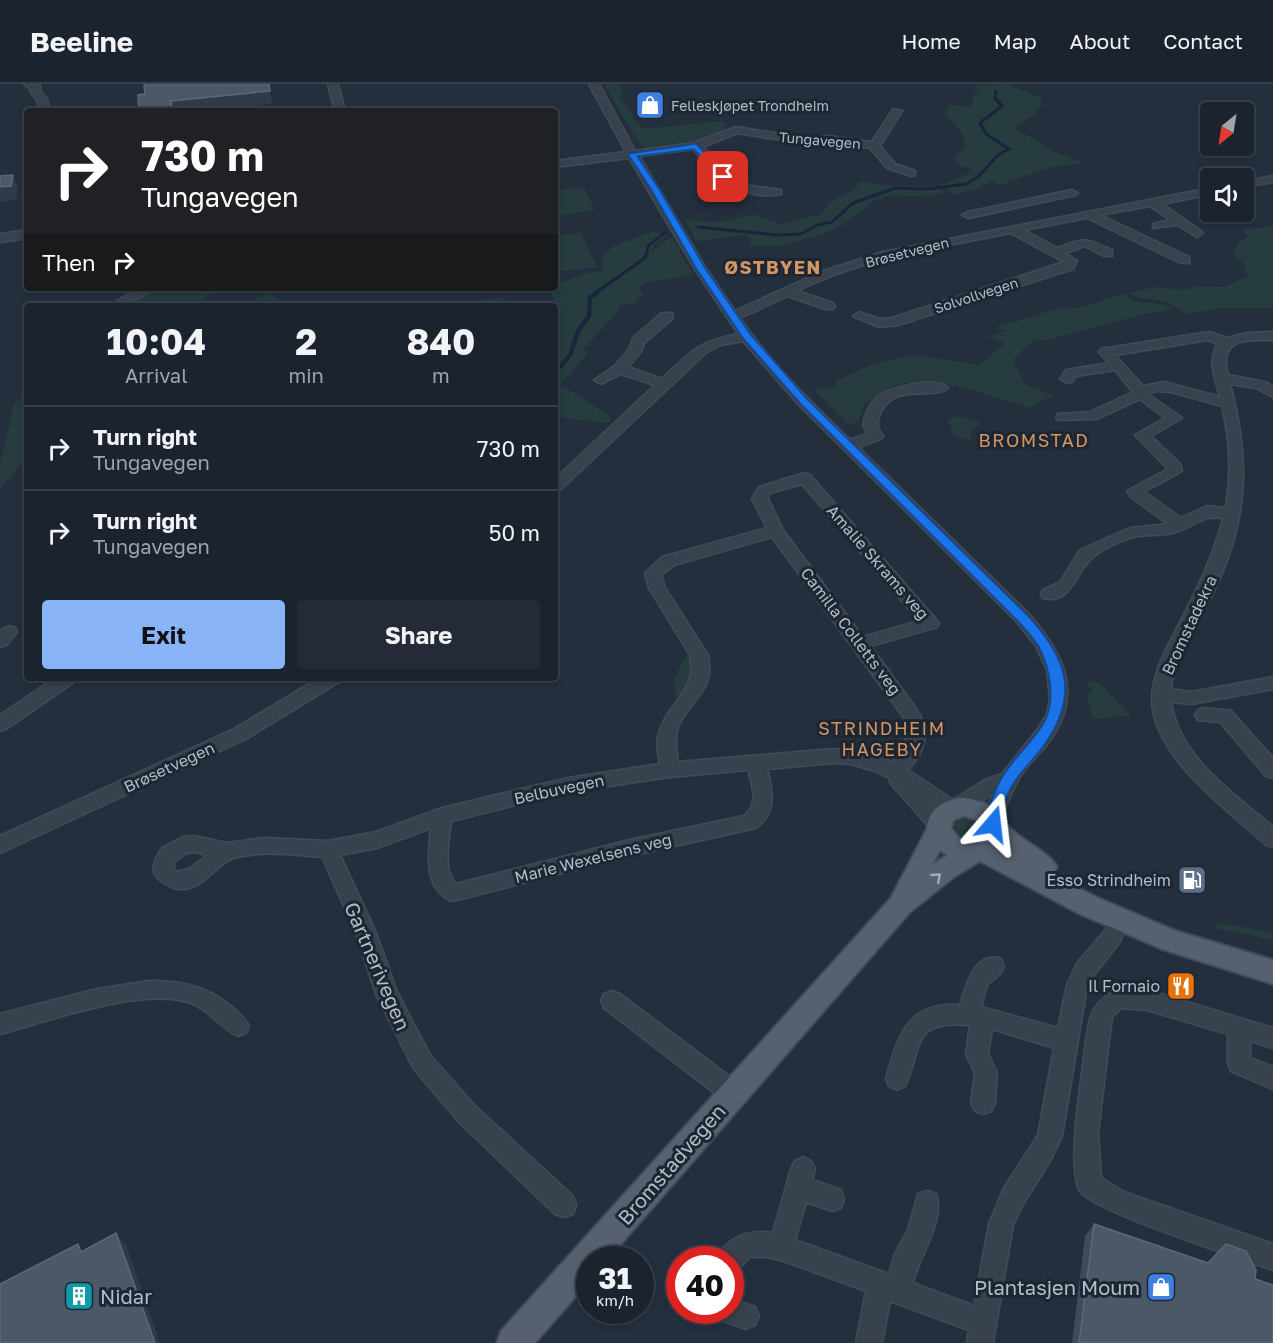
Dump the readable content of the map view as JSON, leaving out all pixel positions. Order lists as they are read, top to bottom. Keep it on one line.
{"streets":{"main road":["Bromstadvegen"],"street":["Tungavegen","Brøsetvegen","Solvollvegen","Amalie Skrams veg","Bromstadekra","Camilla Colletts veg","Belbuvegen","Marie Wexelsens veg","Gartnerivegen"]},"crossings":[["Tungavegen","Bromstadvegen"],["Brøsetvegen","Solvollvegen"],["Brøsetvegen","Bromstadvegen"],["Amalie Skrams veg","Camilla Colletts veg"],["Camilla Colletts veg","Belbuvegen"],["Belbuvegen","Marie Wexelsens veg"],["Belbuvegen","Gartnerivegen"],["Belbuvegen","Bromstadvegen"]],"districts":["ØSTBYEN","BROMSTAD","STRINDHEIM HAGEBY"],"places":{"shop":["Felleskjøpet Trondheim","Plantasjen Moum"],"fuel station":["Esso Strindheim"],"restaurant":["Il Fornaio"],"building":["Nidar"]},"north":"bottom left","page":{"header":"Beeline","nav":["Home","Map","About","Contact"],"turn":["730 m","Tungavegen"],"then":"Then","eta":["10:04","Arrival","2","min","840","m"],"list":[{"name":"Turn right","note":"Tungavegen","value":"730 m"},{"name":"Turn right","note":"Tungavegen","value":"50 m"}],"buttons":["Exit","Share"],"speed":"31 km/h","limit":"40"}}
